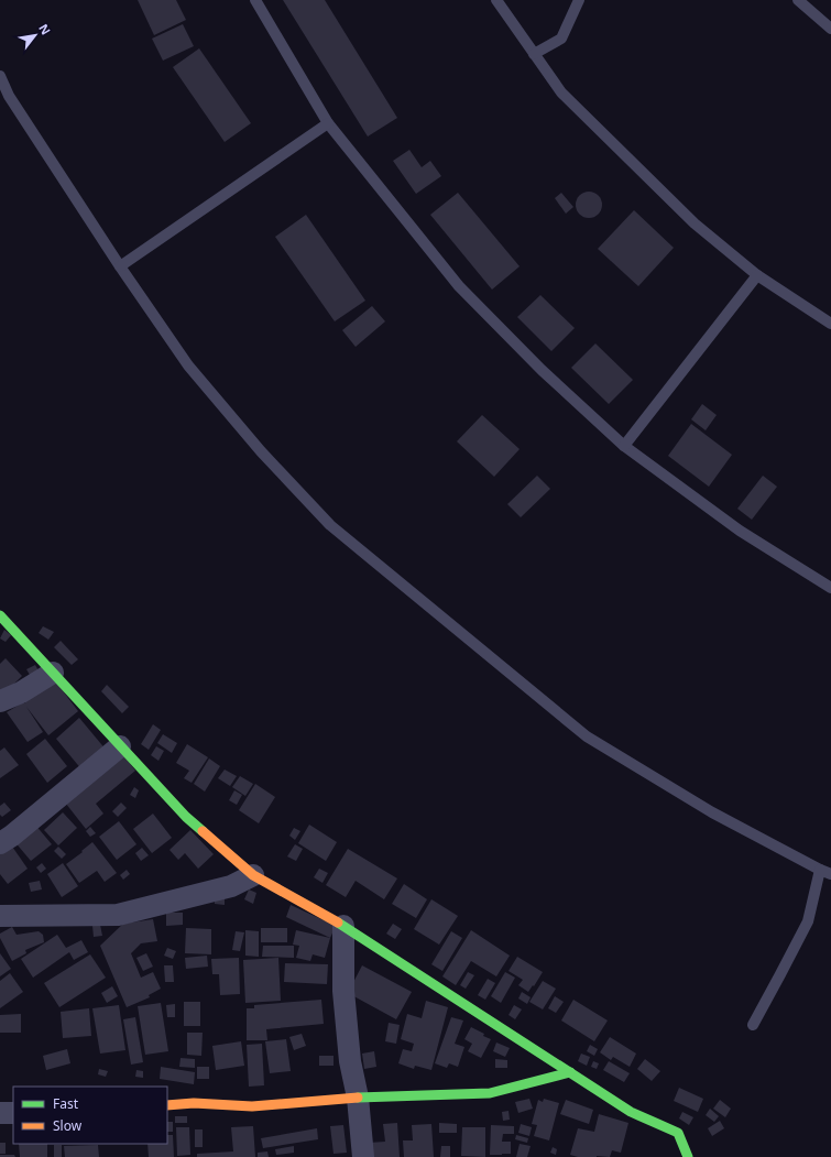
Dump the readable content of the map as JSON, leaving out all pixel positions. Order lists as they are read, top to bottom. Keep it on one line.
{"legend":["Fast","Slow"],"north":"top right"}
